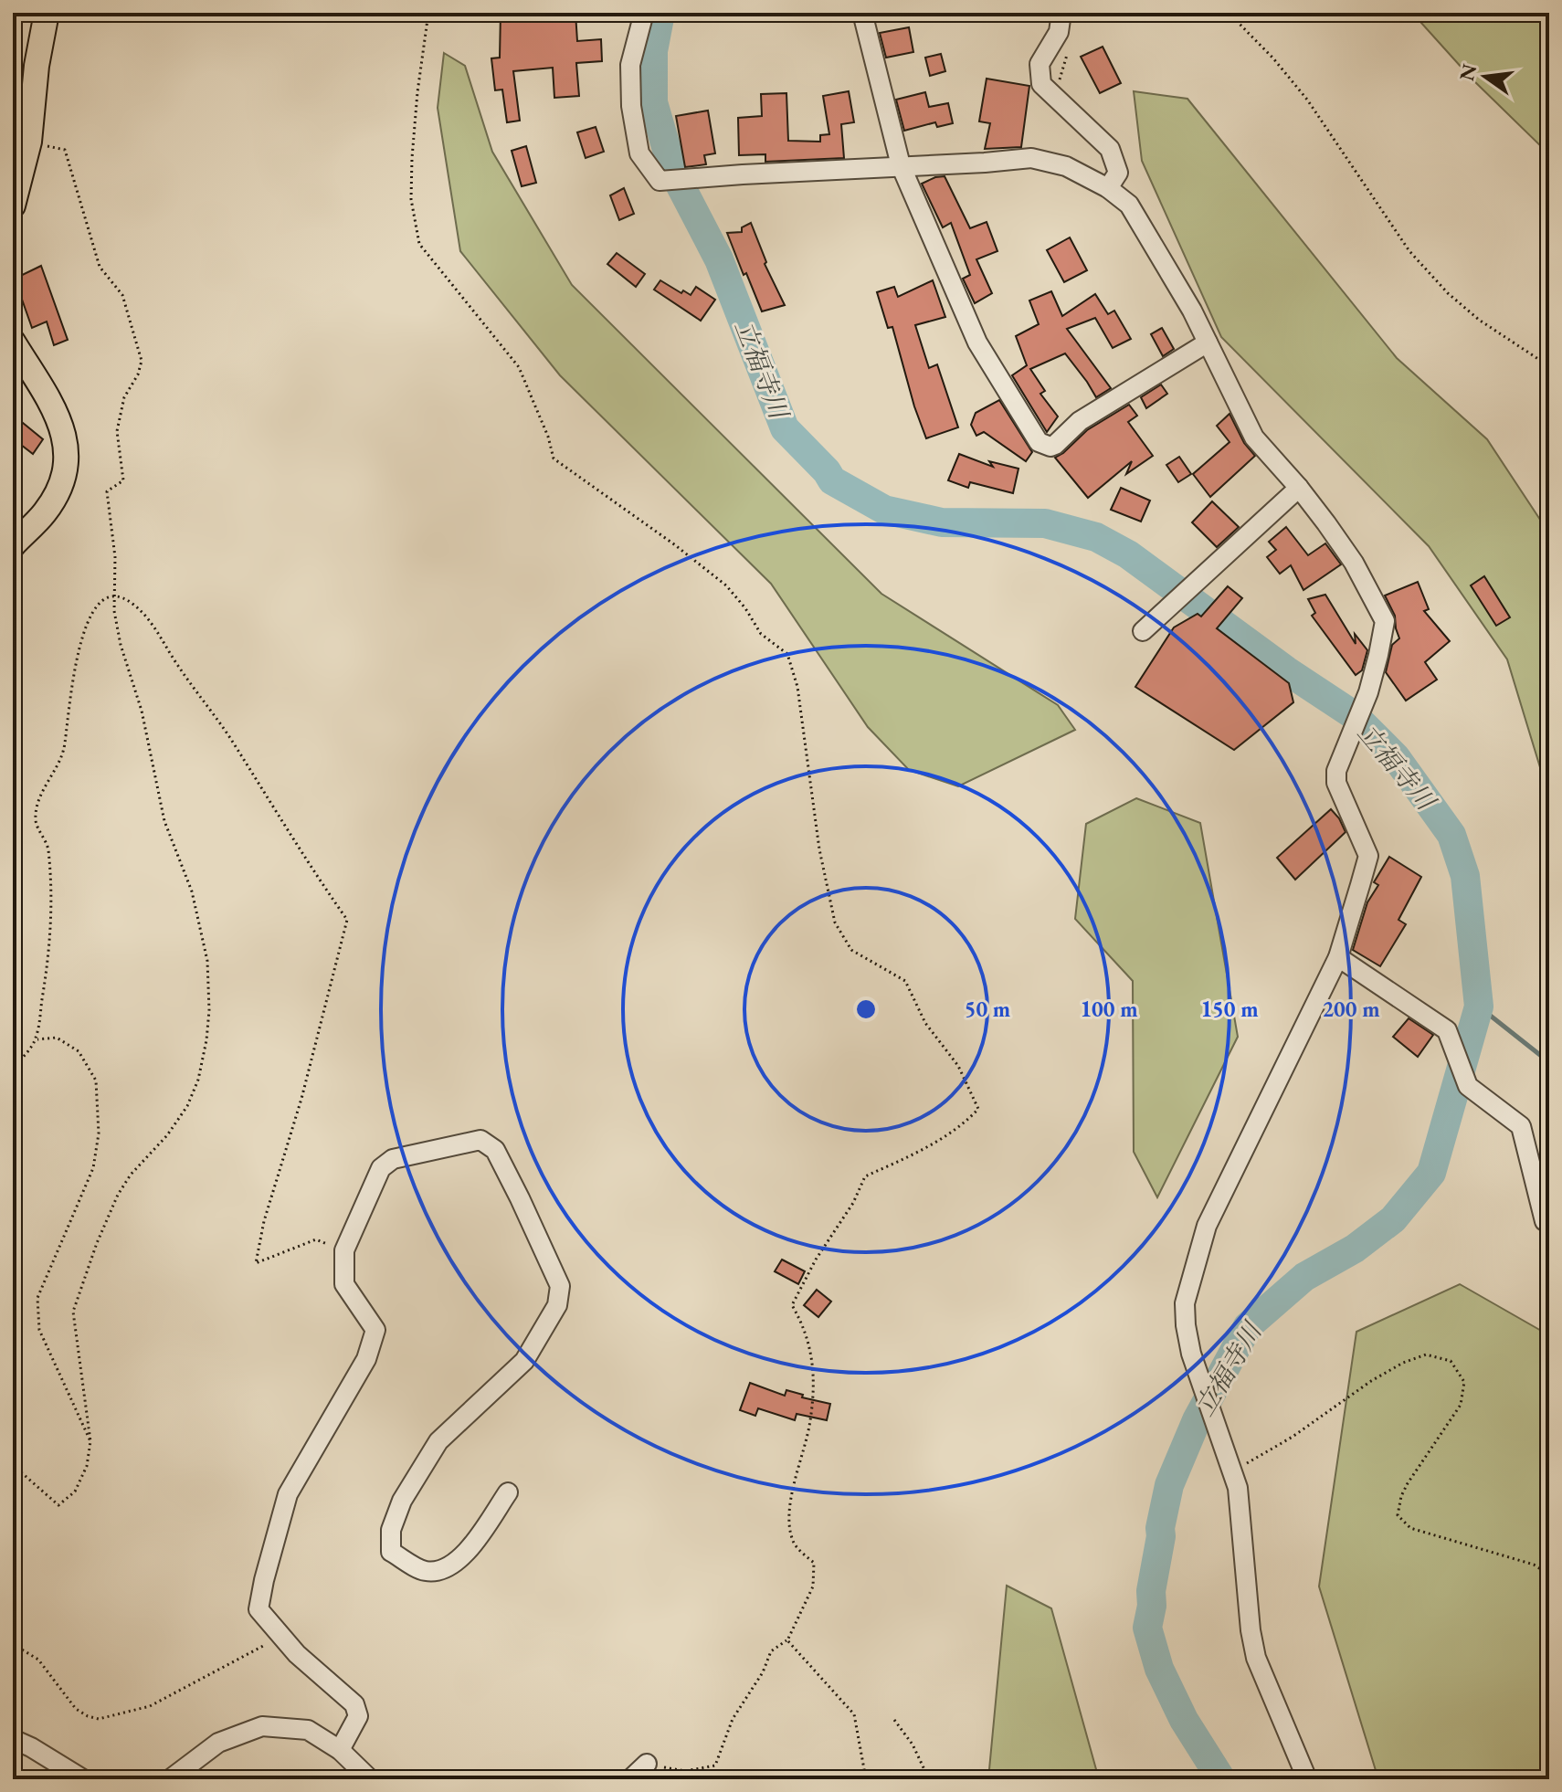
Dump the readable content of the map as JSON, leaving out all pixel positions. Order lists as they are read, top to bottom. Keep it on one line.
{"water":["立福寺川"],"north":"left","rings":["50 m","100 m","150 m","200 m"]}
